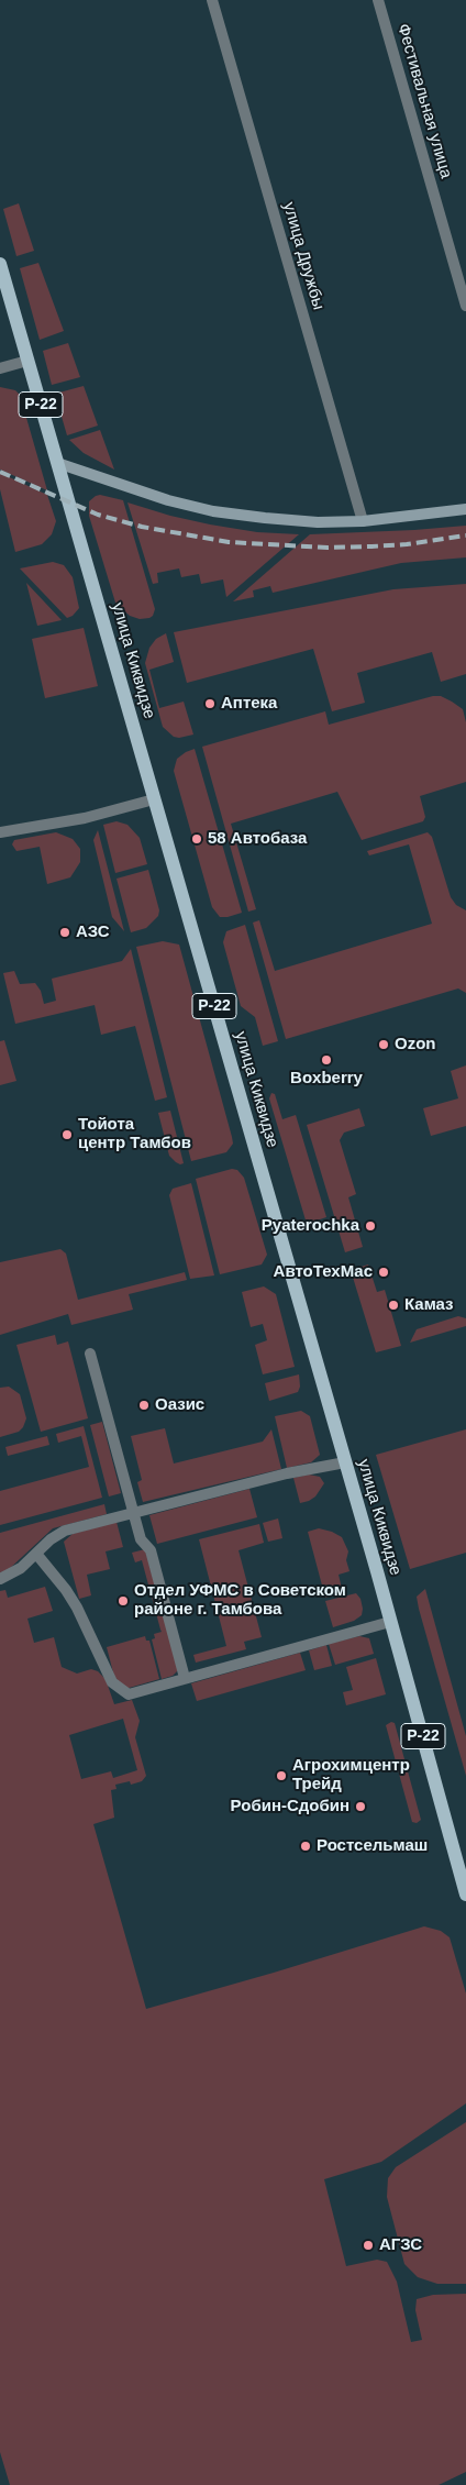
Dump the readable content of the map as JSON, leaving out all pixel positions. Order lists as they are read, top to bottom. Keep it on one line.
{"streets":{"main road":["Р-22","улица Киквидзе"],"street":["Фестивальная улица","улица Дружбы"]},"places":["Аптека","58 Автобаза","АЗС","Ozon","Boxberry","Тойота центр Тамбов","Pyaterochka","АвтоТехМас","Камаз","Оазис","Отдел УФМС в Советском районе г. Тамбова","Агрохимцентр Трейд","Робин-Сдобин","Ростсельмаш","АГЗС"]}
